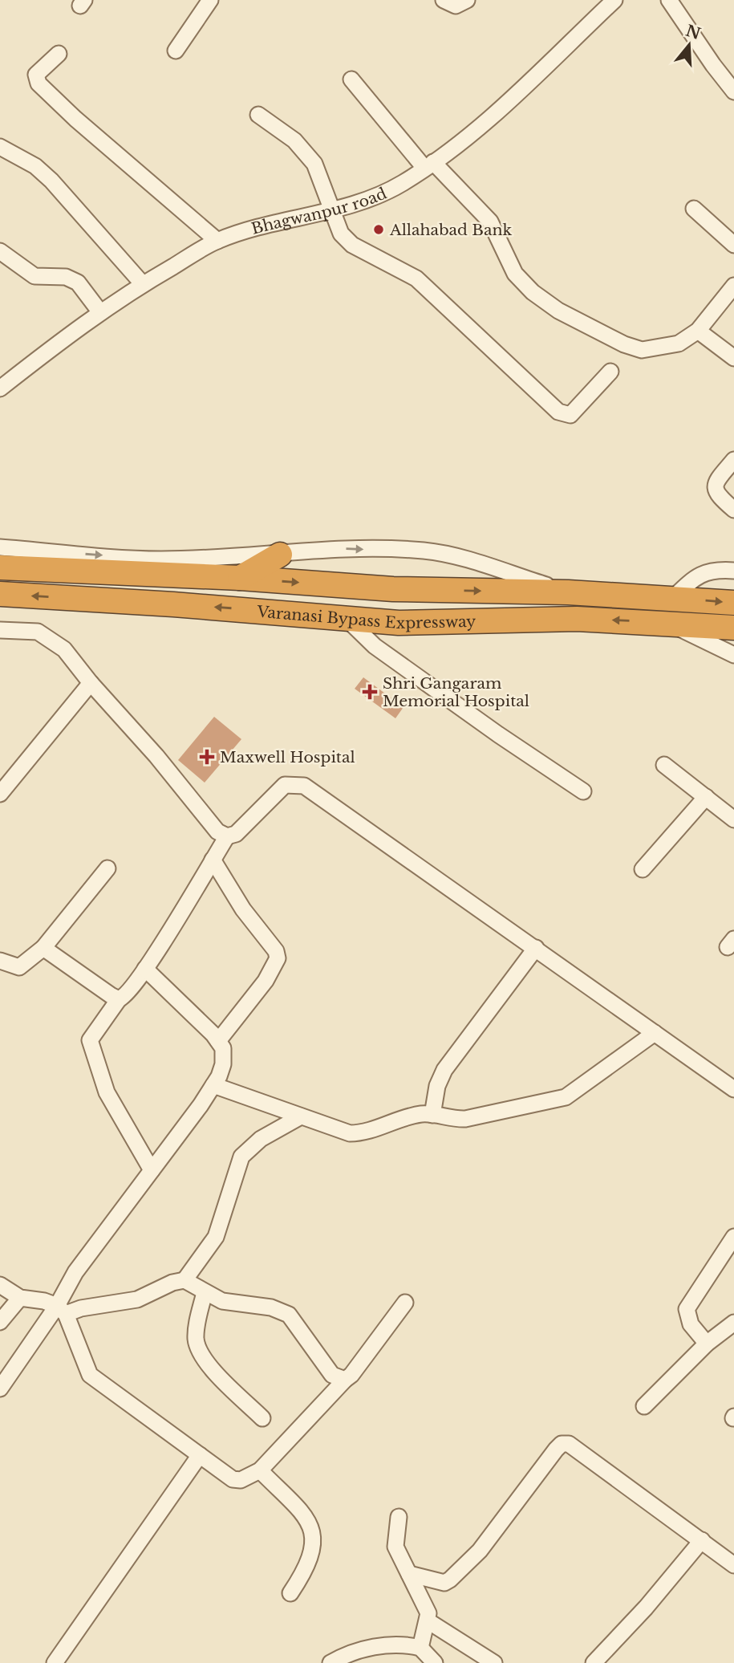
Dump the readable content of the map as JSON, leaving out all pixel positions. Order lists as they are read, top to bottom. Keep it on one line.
{"streets":{"highway":["Varanasi Bypass Expressway"],"street":["Bhagwanpur road"]},"places":{"other":["Allahabad Bank"],"health":["Shri Gangaram Memorial Hospital","Maxwell Hospital"]},"north":"top"}
